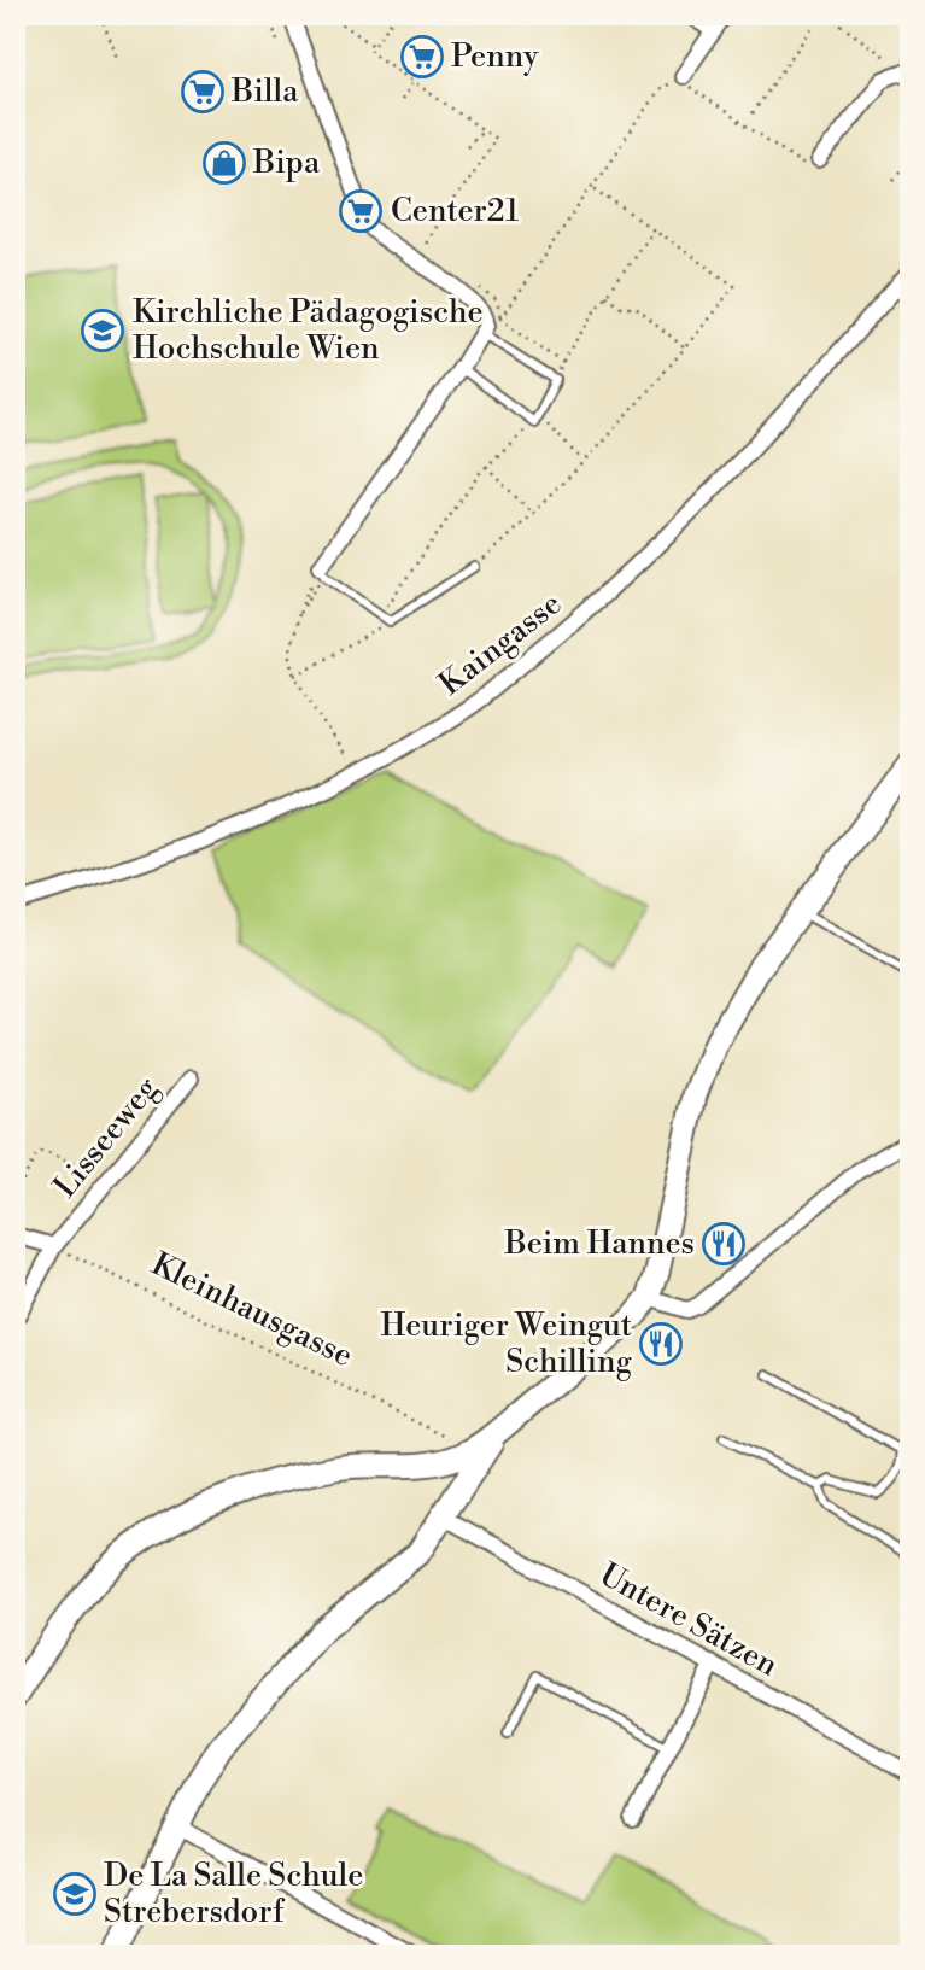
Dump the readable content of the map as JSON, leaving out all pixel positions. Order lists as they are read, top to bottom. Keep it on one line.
{"streets":{"street":["Kaingasse","Lisseeweg","Untere Sätzen"],"path":["Kleinhausgasse"]},"crossings":[["Lisseeweg","Kleinhausgasse"]],"places":{"supermarket":["Penny","Billa","Center21"],"shop":["Bipa"],"school or university":["Kirchliche Pädagogische Hochschule Wien","De La Salle Schule Strebersdorf"],"restaurant":["Beim Hannes","Heuriger Weingut Schilling"]}}
